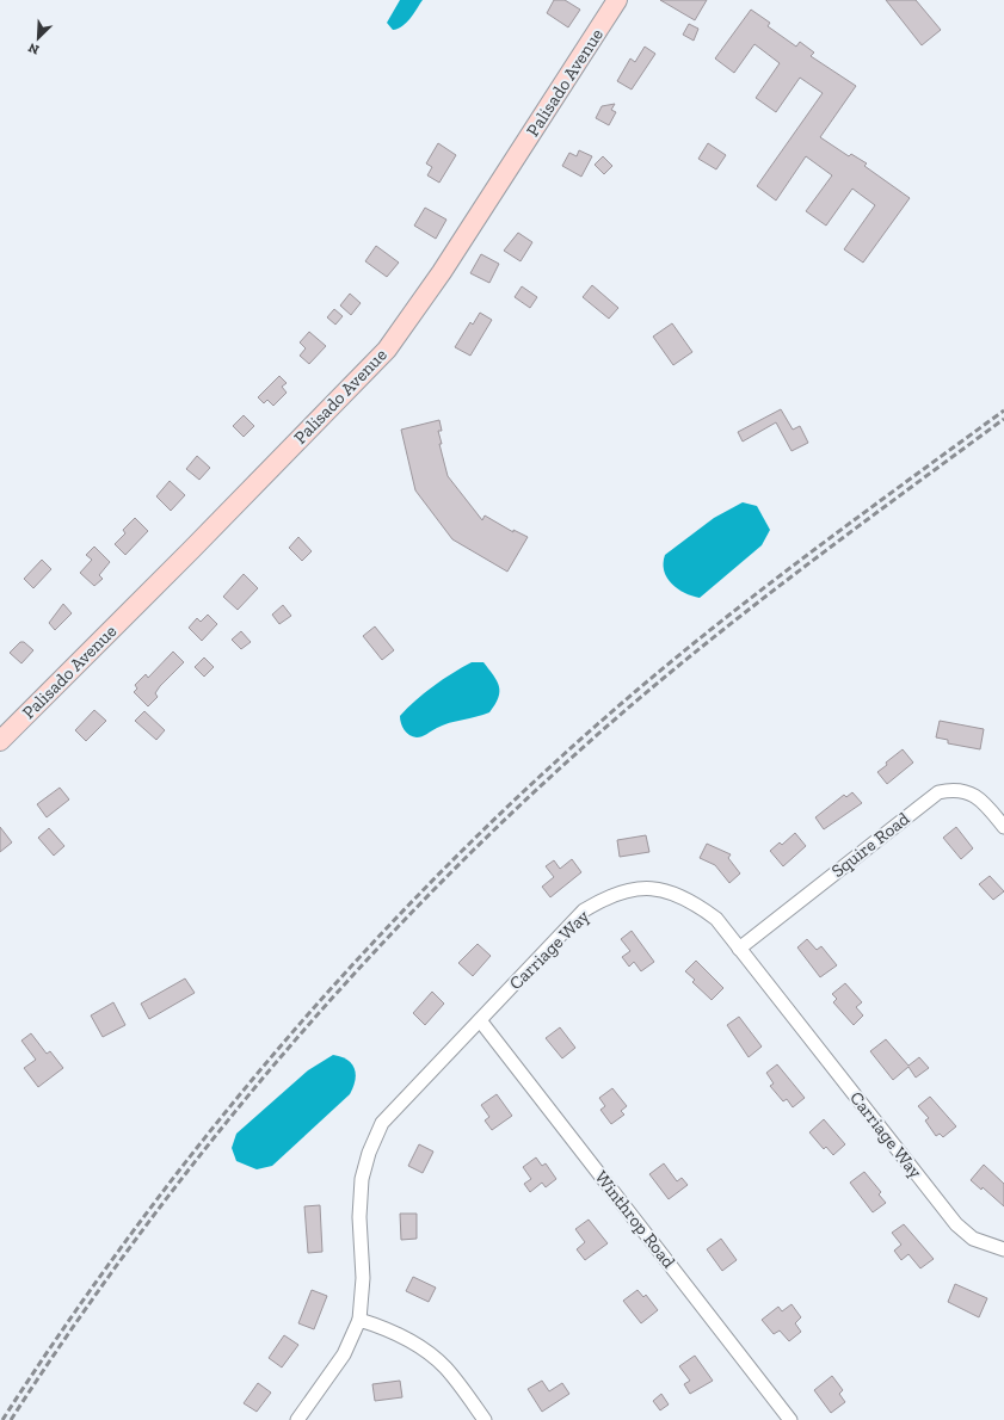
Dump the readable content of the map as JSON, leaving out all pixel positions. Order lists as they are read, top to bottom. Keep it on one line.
{"streets":{"main road":["Palisado Avenue"],"street":["Squire Road","Carriage Way","Winthrop Road"]},"crossings":[["Squire Road","Carriage Way"],["Carriage Way","Winthrop Road"]],"north":"bottom left"}
